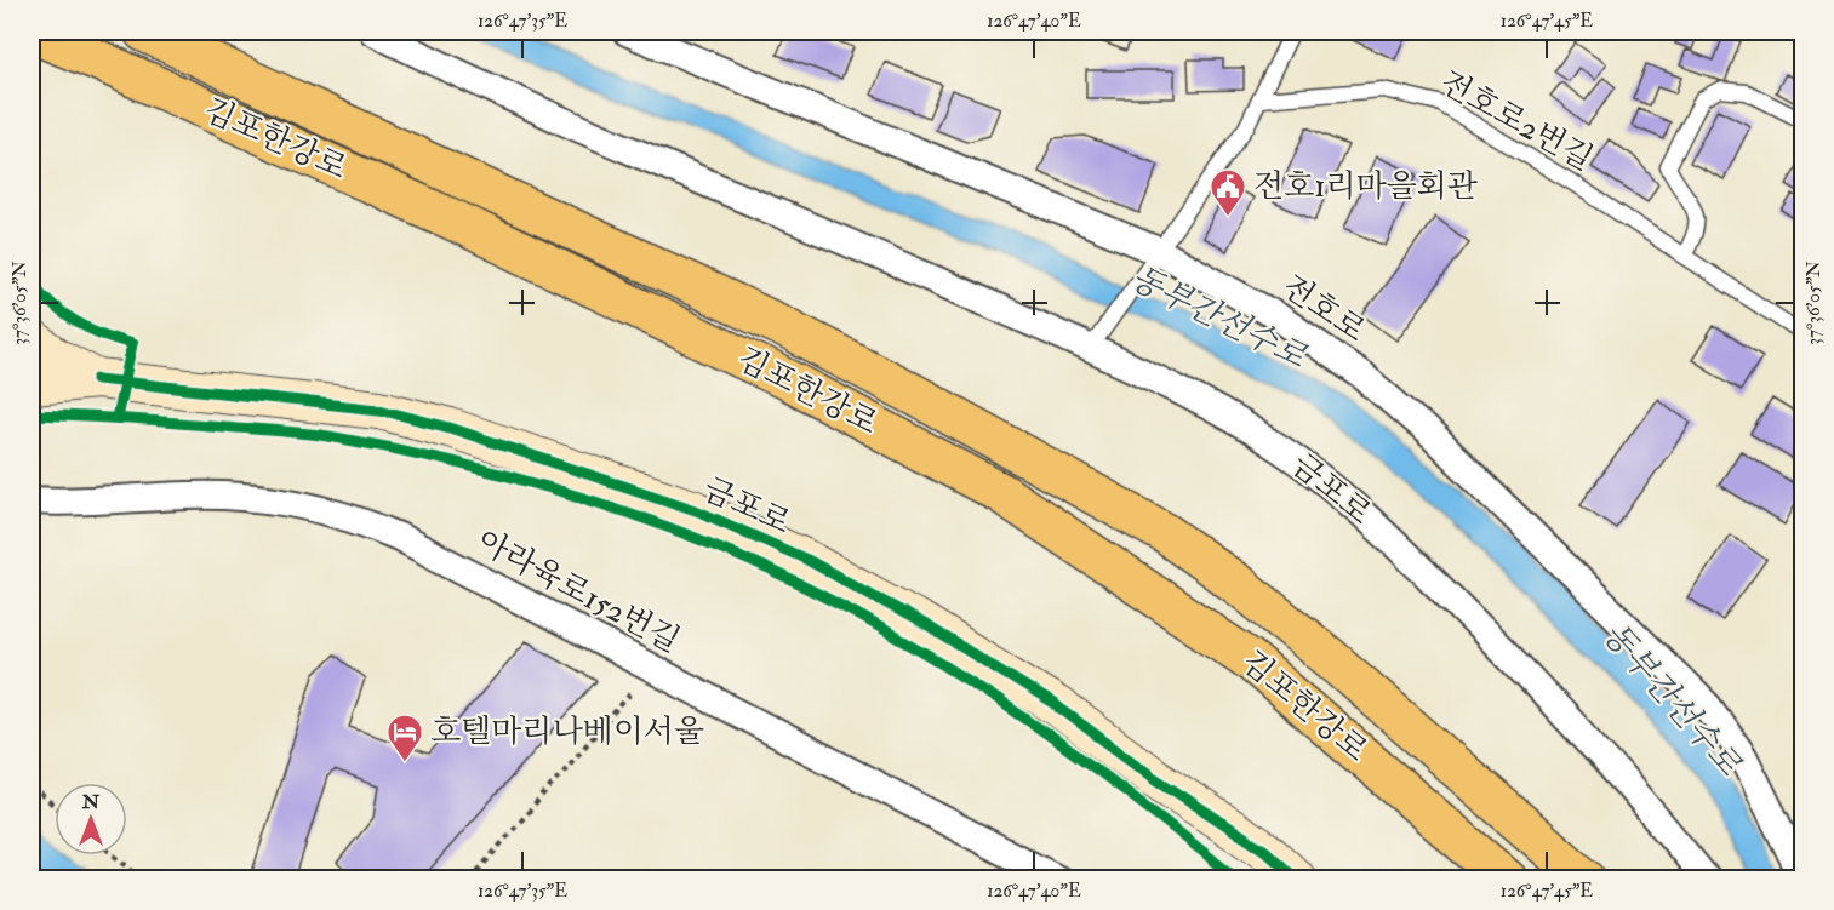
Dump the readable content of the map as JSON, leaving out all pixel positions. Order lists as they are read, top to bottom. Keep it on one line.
{"streets":{"highway":["김포한강로"],"main road":["금포로"],"street":["전호로","아라육로152번길"],"lane":["전호로2번길"]},"water":["동부간선수로"],"places":{"public building":["전호1리마을회관"],"hotel":["호텔마리나베이서울"]},"north":"top","coordinates":["126°47'35\"E","126°47'40\"E","126°47'45\"E","37°36'05\"N"]}
